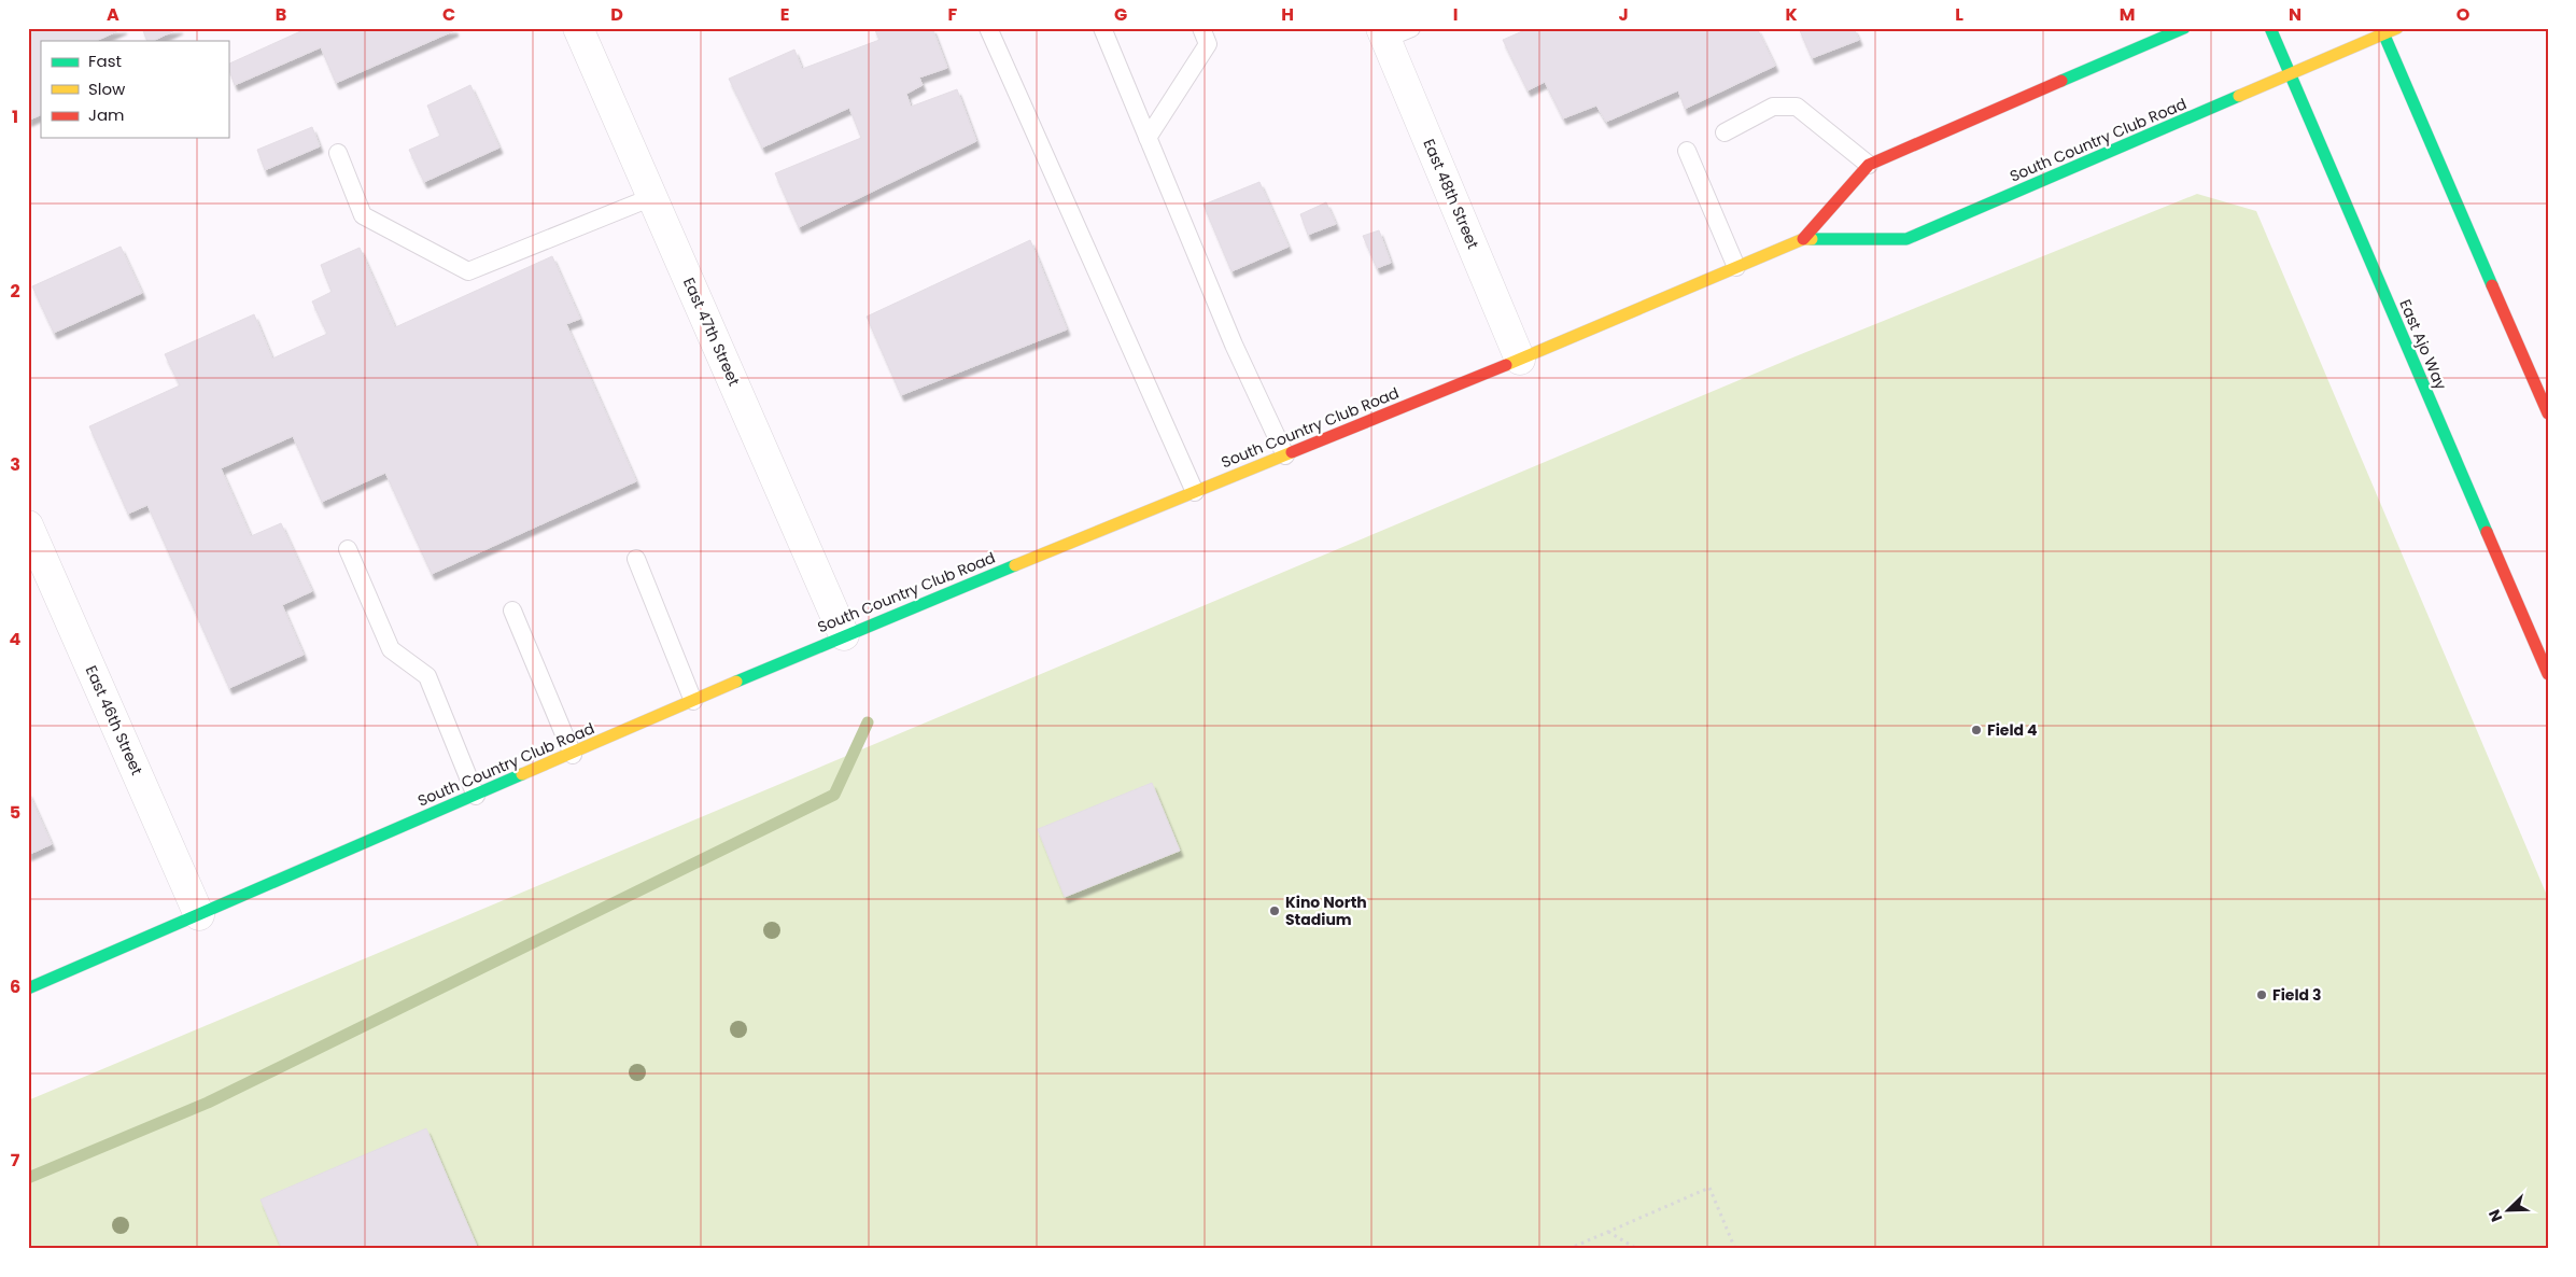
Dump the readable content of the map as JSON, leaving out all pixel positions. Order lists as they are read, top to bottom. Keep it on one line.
{"streets":{"street":["South Country Club Road","East 48th Street","East 47th Street","East Ajo Way","East 46th Street"]},"crossings":[["South Country Club Road","East 48th Street"],["South Country Club Road","East 47th Street"],["South Country Club Road","East Ajo Way"],["South Country Club Road","East 46th Street"]],"places":["Field 4","Kino North Stadium","Field 3"],"legend":["Fast","Slow","Jam"],"north":"bottom left","grid":{"columns":["A","B","C","D","E","F","G","H","I","J","K","L","M","N","O"],"rows":["1","2","3","4","5","6","7"]}}
